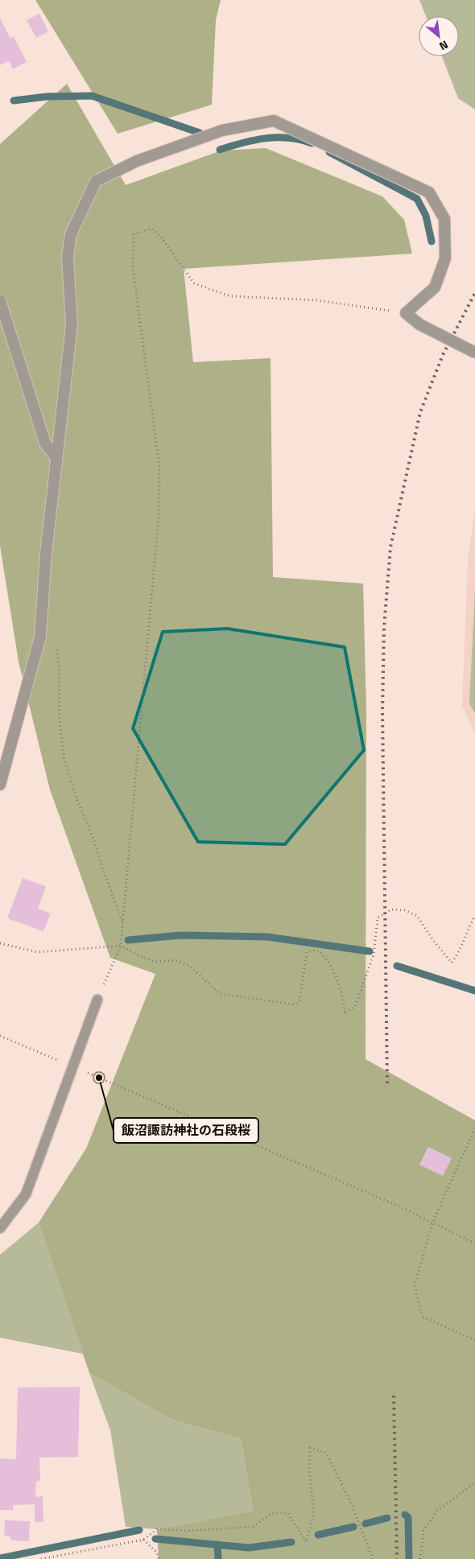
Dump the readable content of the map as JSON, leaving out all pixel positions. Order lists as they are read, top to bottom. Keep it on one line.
{"places":["飯沼諏訪神社の石段桜"],"north":"bottom right"}
